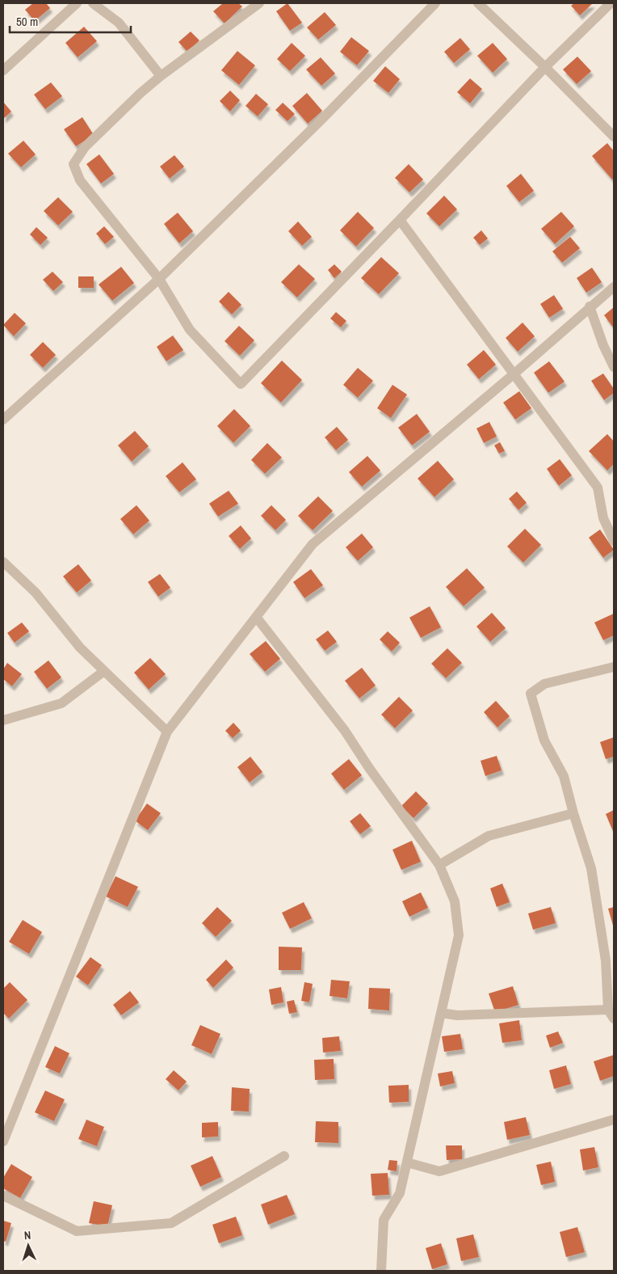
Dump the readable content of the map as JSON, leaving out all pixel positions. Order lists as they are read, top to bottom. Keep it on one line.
{"scale_bar":"50 m","north":"top"}
